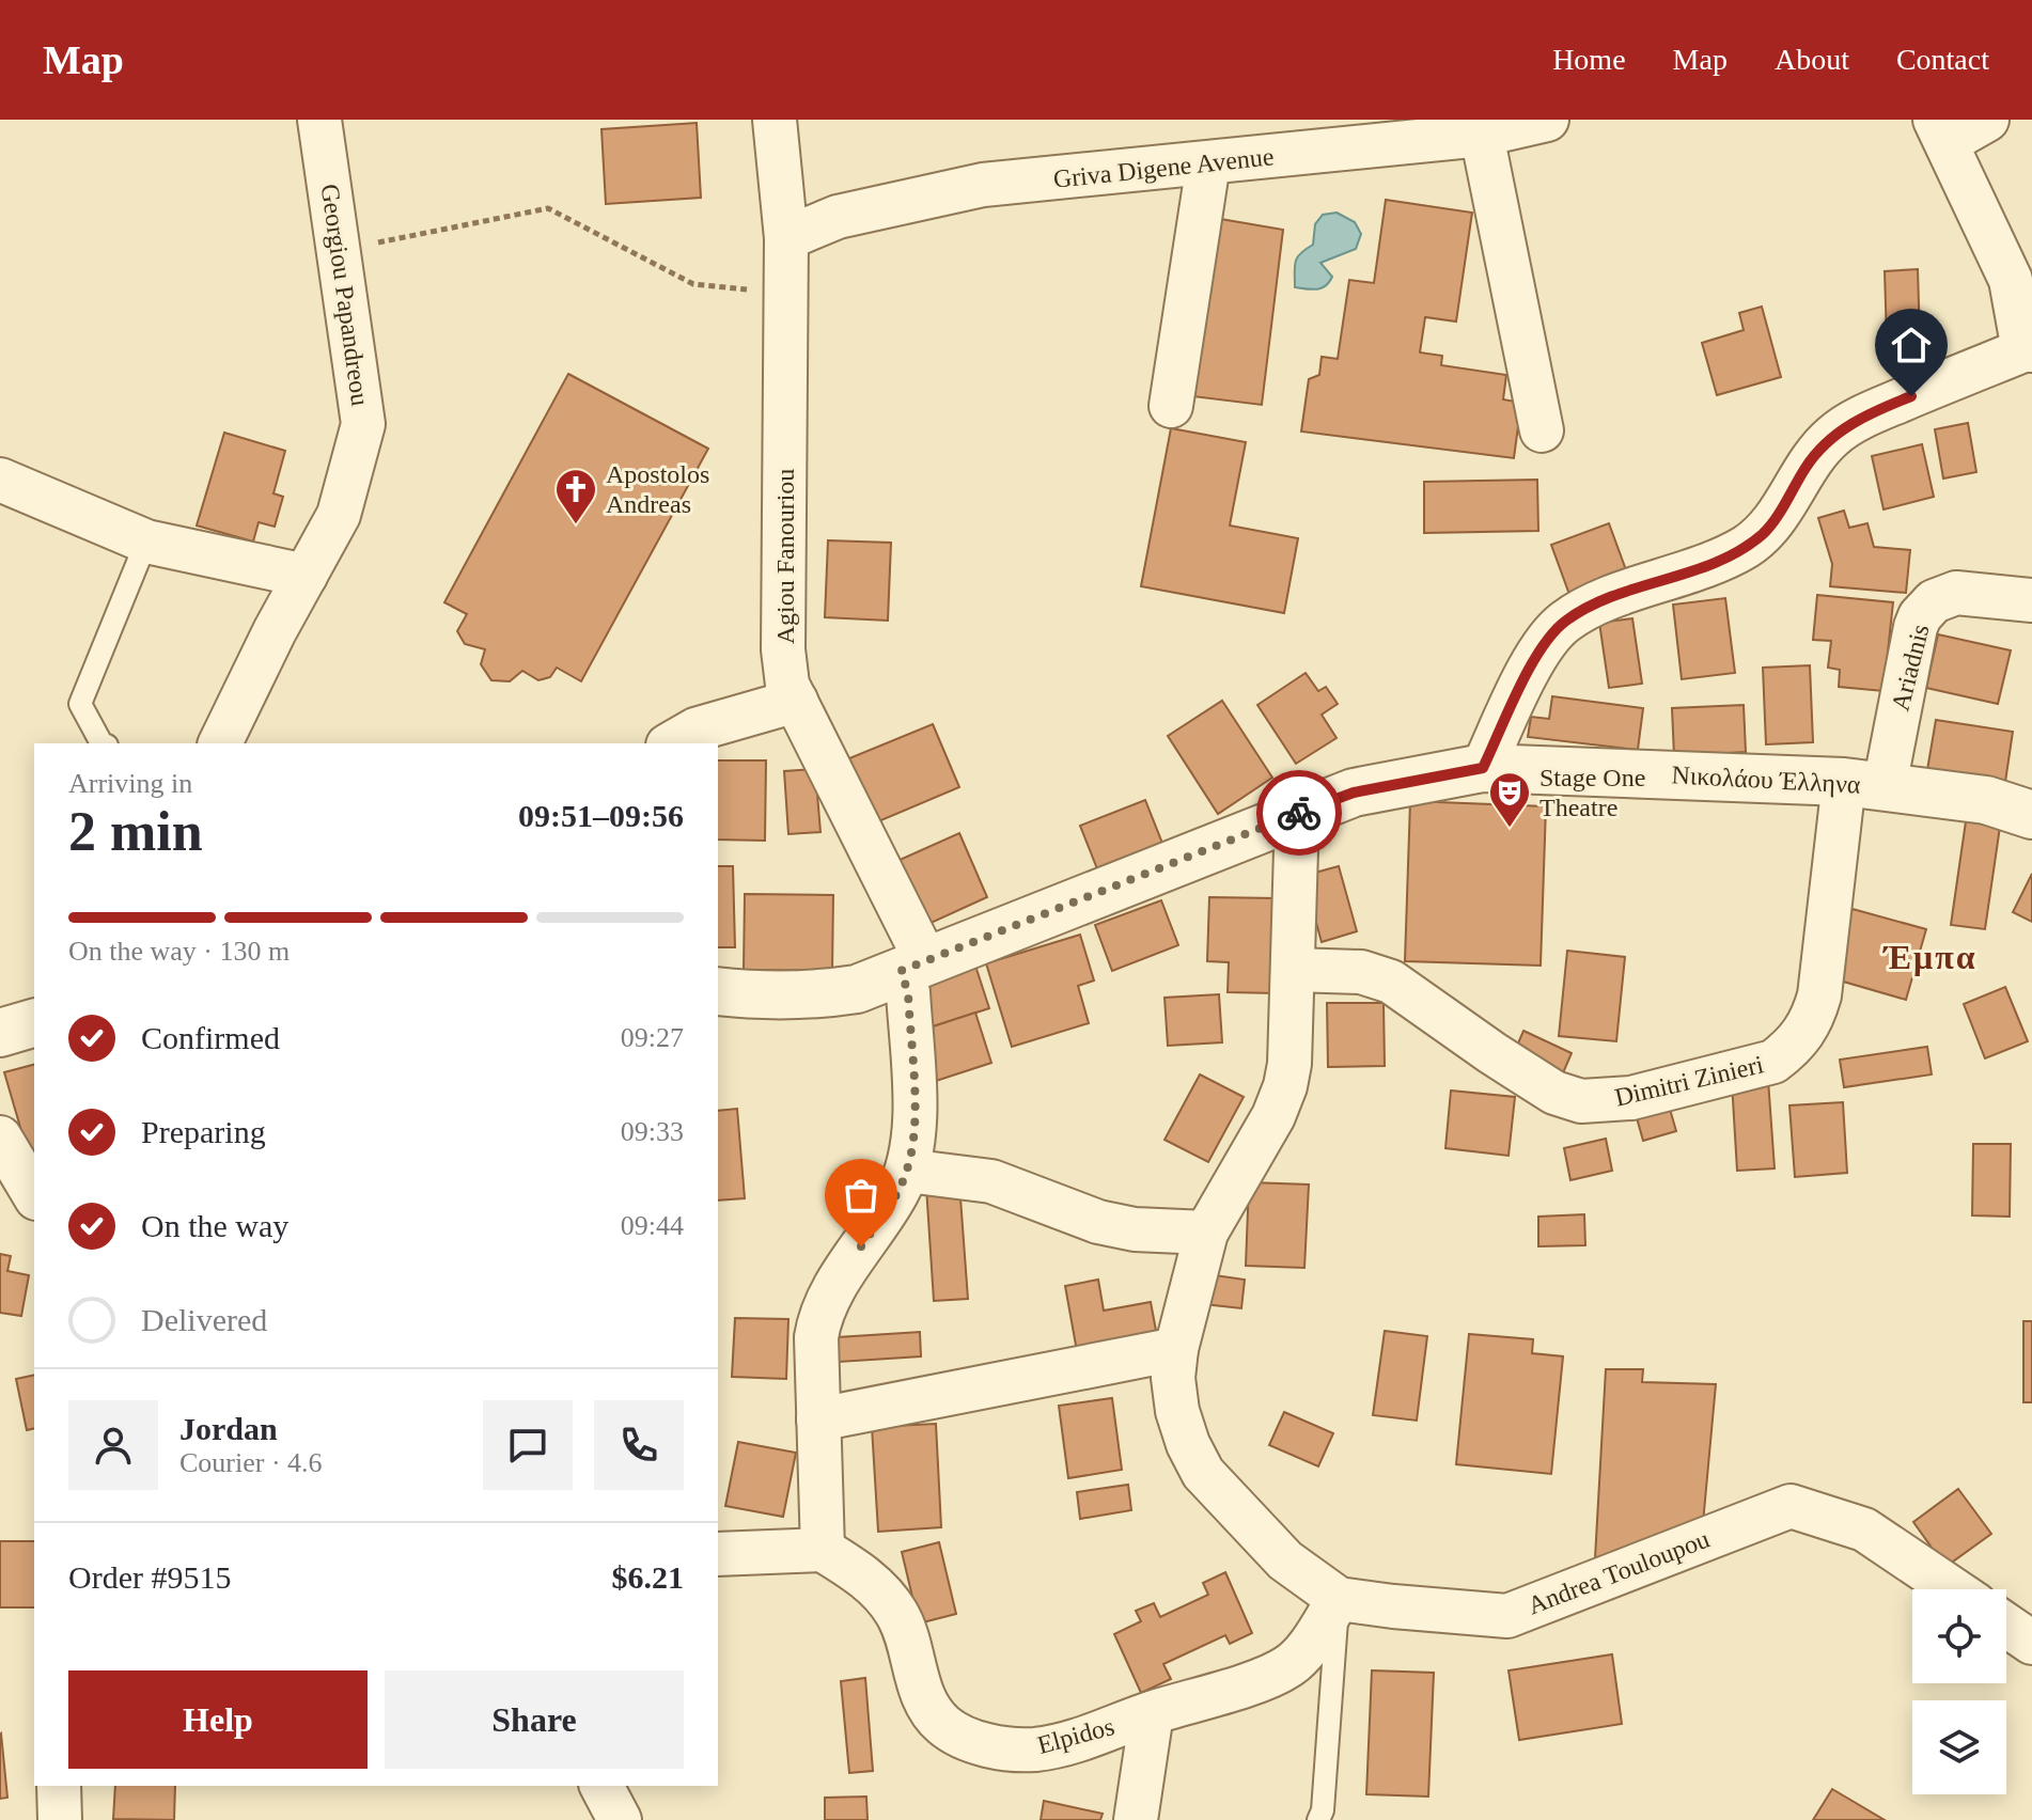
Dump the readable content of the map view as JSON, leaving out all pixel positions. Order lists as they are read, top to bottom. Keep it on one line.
{"streets":{"street":["Griva Digene Avenue","Georgiou Papandreou","Agiou Fanouriou","Ariadnis","Νικολάου Έλληνα","Dimitri Zinieri","Andrea Touloupou","Elpidos"]},"crossings":[["Griva Digene Avenue","Agiou Fanouriou"],["Agiou Fanouriou","Νικολάου Έλληνα"],["Agiou Fanouriou","Elpidos"],["Ariadnis","Νικολάου Έλληνα"],["Ariadnis","Dimitri Zinieri"],["Νικολάου Έλληνα","Dimitri Zinieri"],["Νικολάου Έλληνα","Andrea Touloupou"],["Dimitri Zinieri","Andrea Touloupou"],["Andrea Touloupou","Elpidos"]],"districts":["Έμπα"],"places":{"church":["Apostolos Andreas"],"theatre":["Stage One Theatre"]},"page":{"header":"Map","nav":["Home","Map","About","Contact"],"heading":["2 min","Arriving in","09:51–09:56"],"panel":["Jordan","Courier · 4.6","Order #9515","$6.21"],"bar":"On the way · 130 m","list":[["Confirmed","09:27"],["Preparing","09:33"],["On the way","09:44"],"Delivered"],"buttons":["Help","Share"]}}
